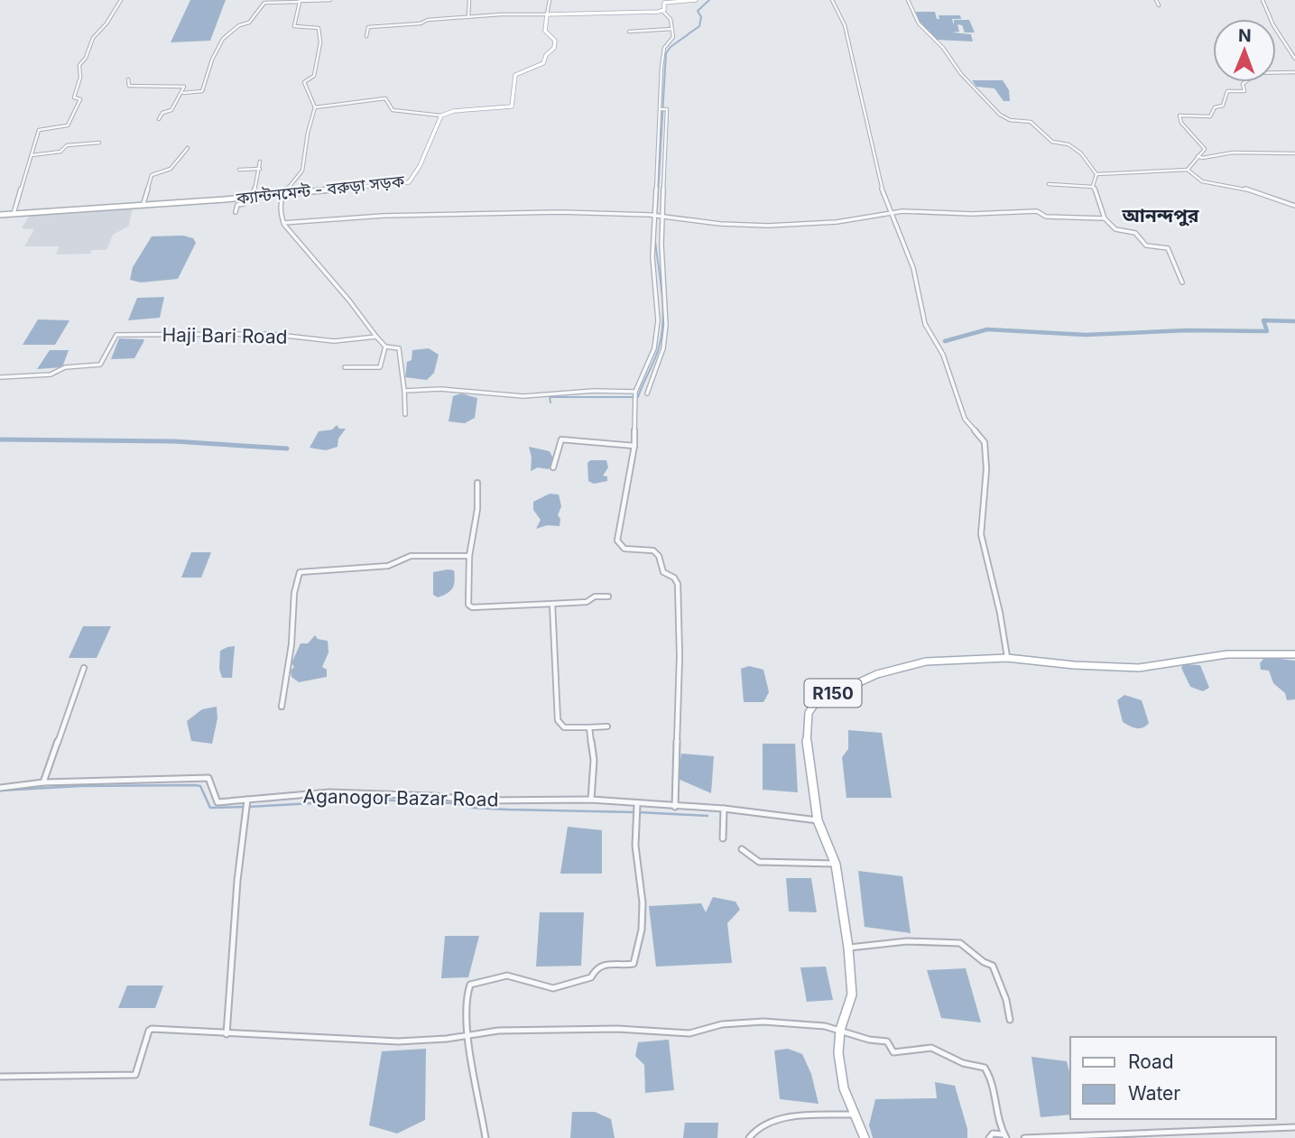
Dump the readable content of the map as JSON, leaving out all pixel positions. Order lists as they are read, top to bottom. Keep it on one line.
{"streets":{"main road":["ক্যান্টনমেন্ট - বরুড়া সড়ক","R150"],"street":["Haji Bari Road","Aganogor Bazar Road"]},"crossings":[["R150","Aganogor Bazar Road"]],"districts":["আনন্দপুর"],"legend":["Road","Water"],"north":"top"}
